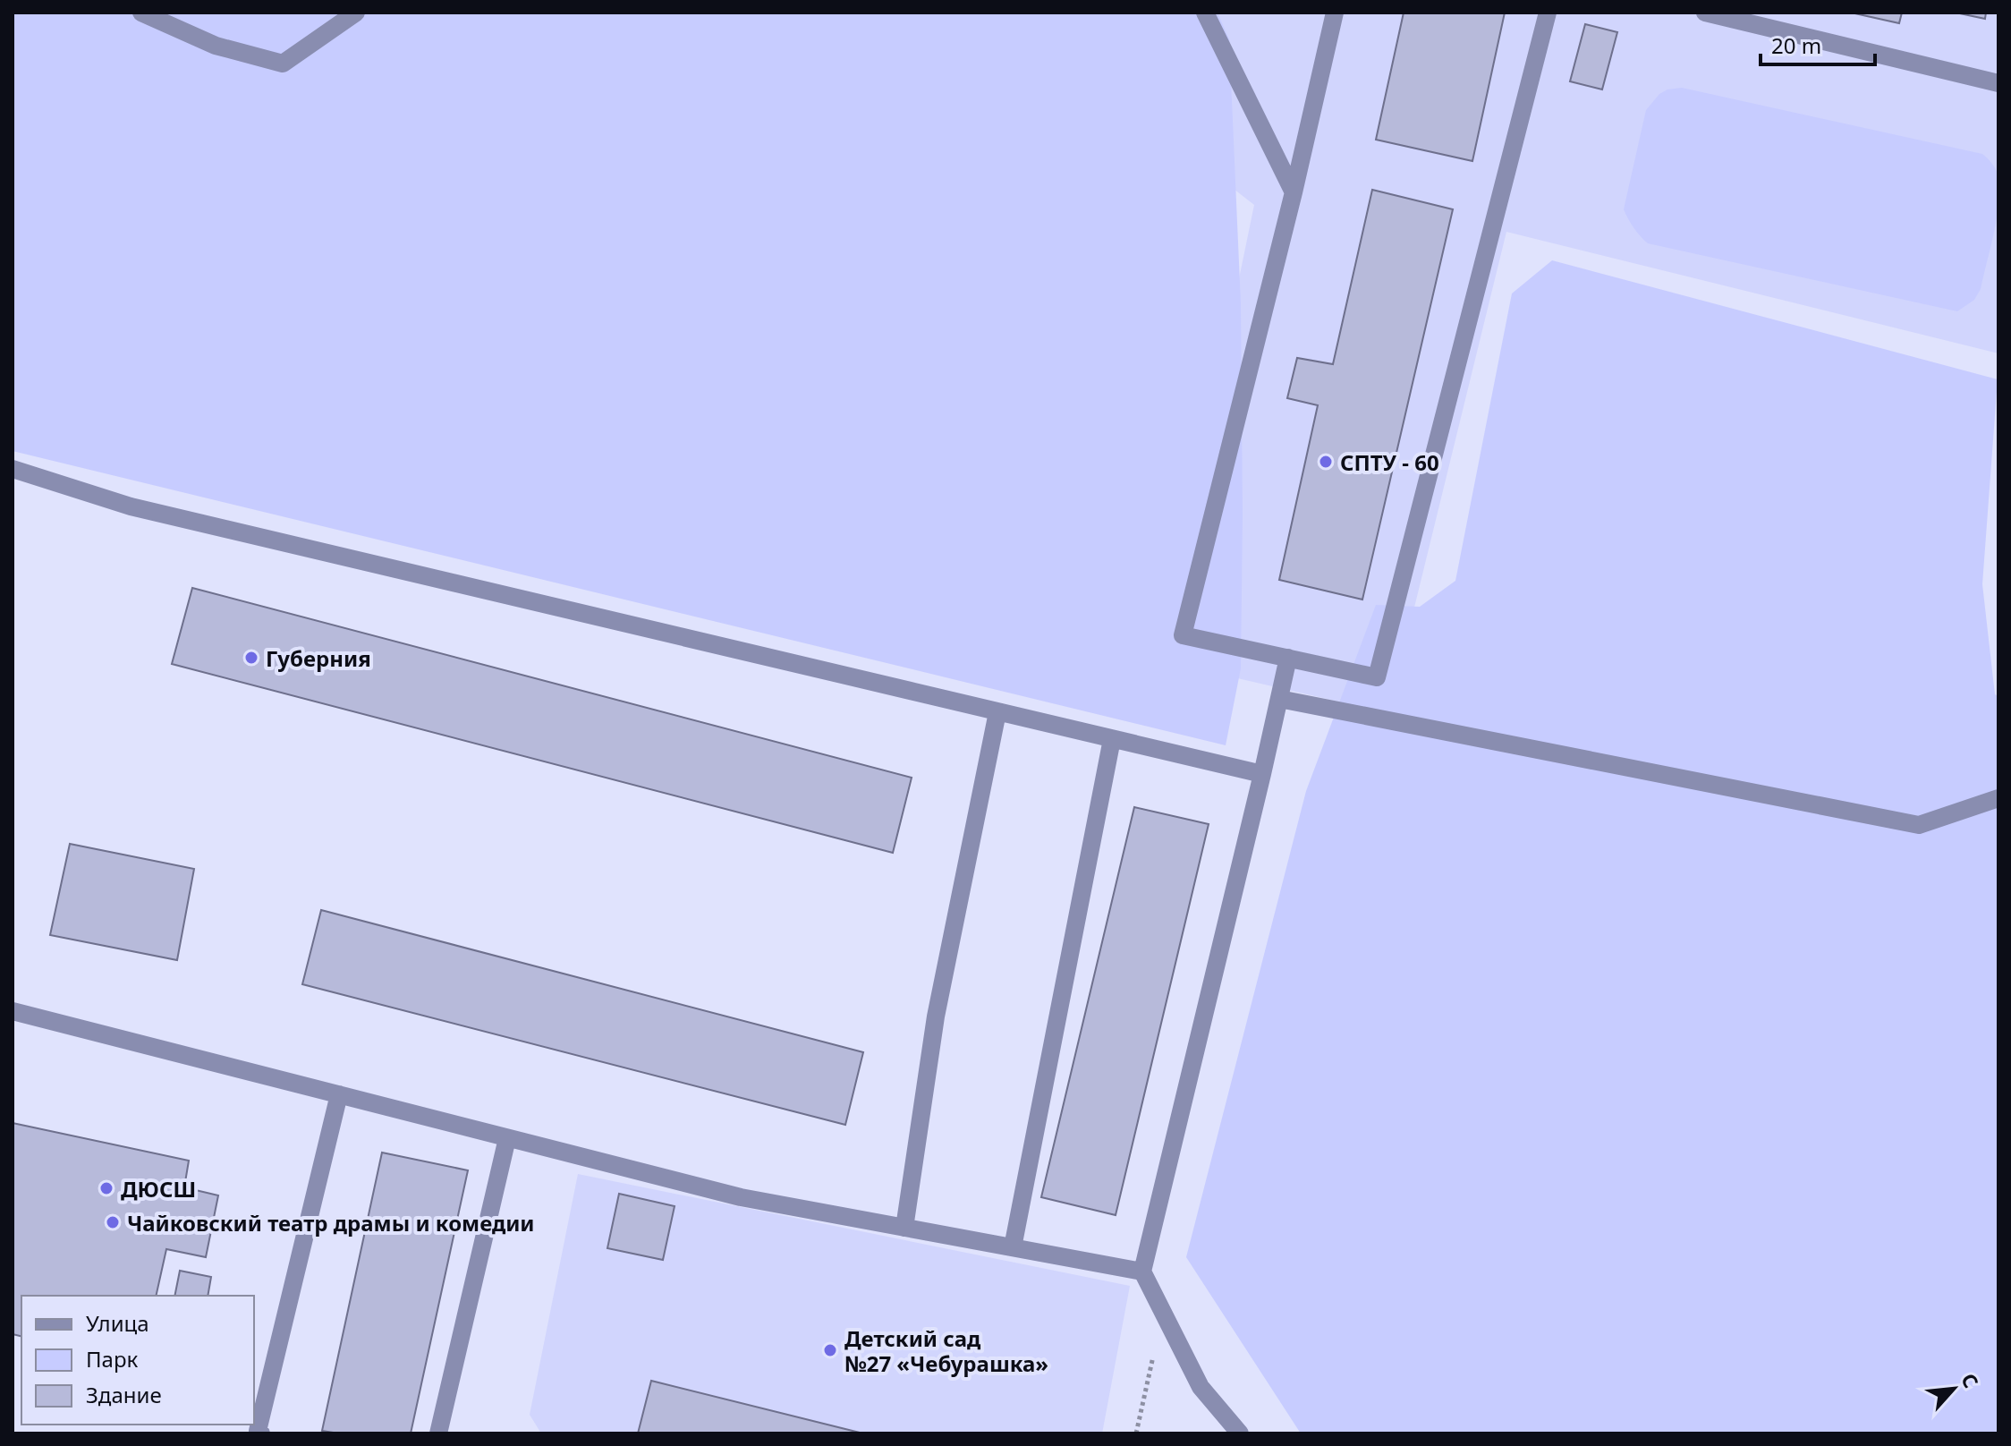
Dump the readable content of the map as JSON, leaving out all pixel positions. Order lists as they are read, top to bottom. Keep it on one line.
{"places":["СПТУ - 60","Губерния","ДЮСШ","Чайковский театр драмы и комедии","Детский сад №27 «Чебурашка»"],"legend":["Улица","Парк","Здание"],"scale_bar":"20 m","north":"top right"}
